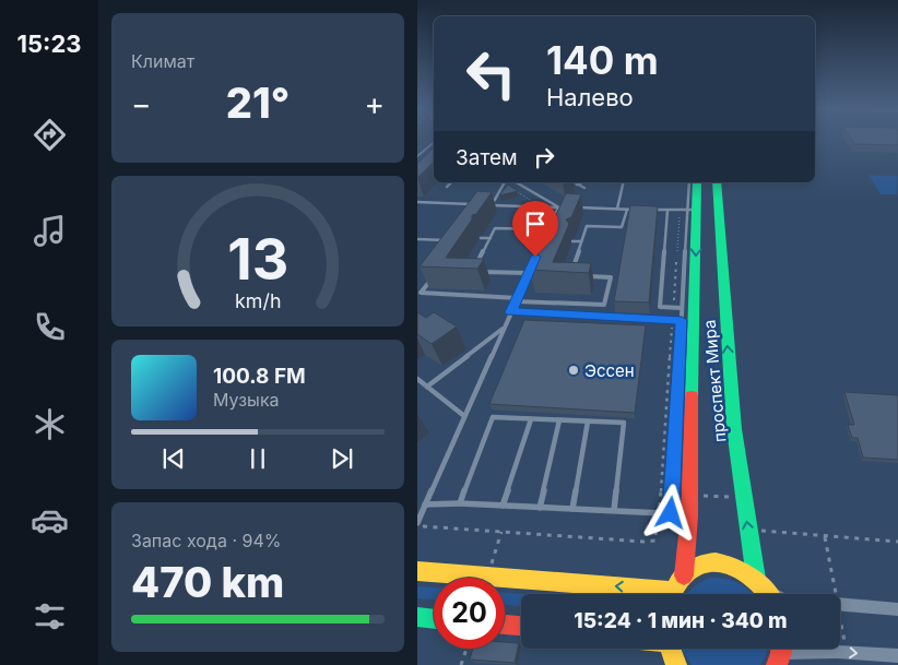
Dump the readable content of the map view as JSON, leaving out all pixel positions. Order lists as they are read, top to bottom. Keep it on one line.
{"streets":{"street":["проспект Мира"]},"places":["Эссен"],"page":{"tabs":"15:23","tile":["Климат",["Запас хода · 94%","470 km"]],"turn":["140 m","Налево"],"heat":["−","21°","+"],"then":"Затем","song":["100.8 FM","Музыка"],"limit":"20","trip":"15:24 · 1 мин · 340 m","gauge":["13","km/h"]}}
